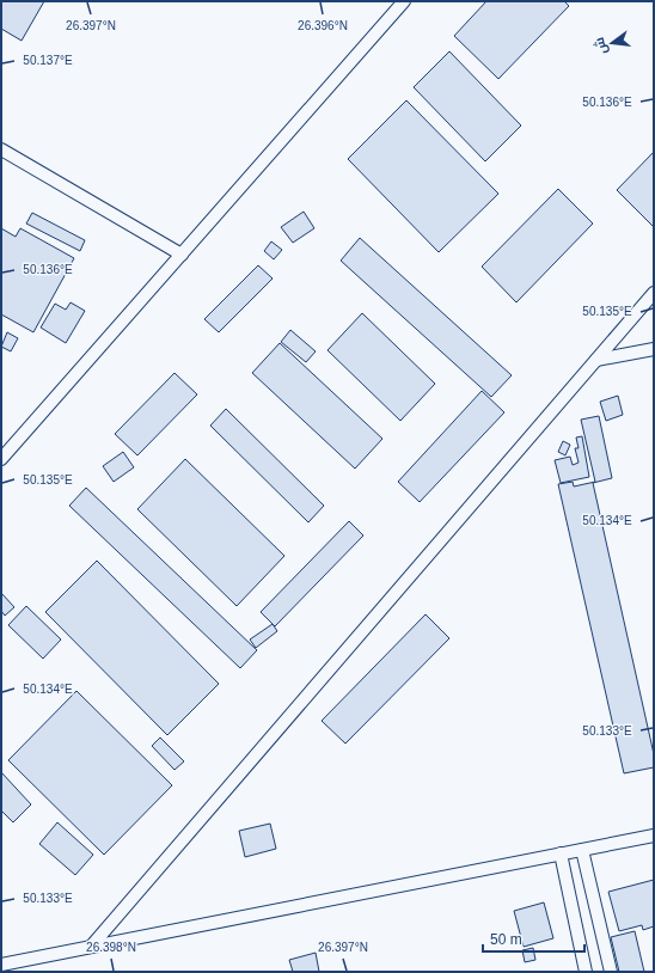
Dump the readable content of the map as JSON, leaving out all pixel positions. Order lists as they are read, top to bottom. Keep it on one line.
{"scale_bar":"50 m","north":"left","coordinates":["26.397°N","26.396°N","50.137°E","50.136°E","50.135°E","50.134°E","50.133°E","26.398°N"]}
